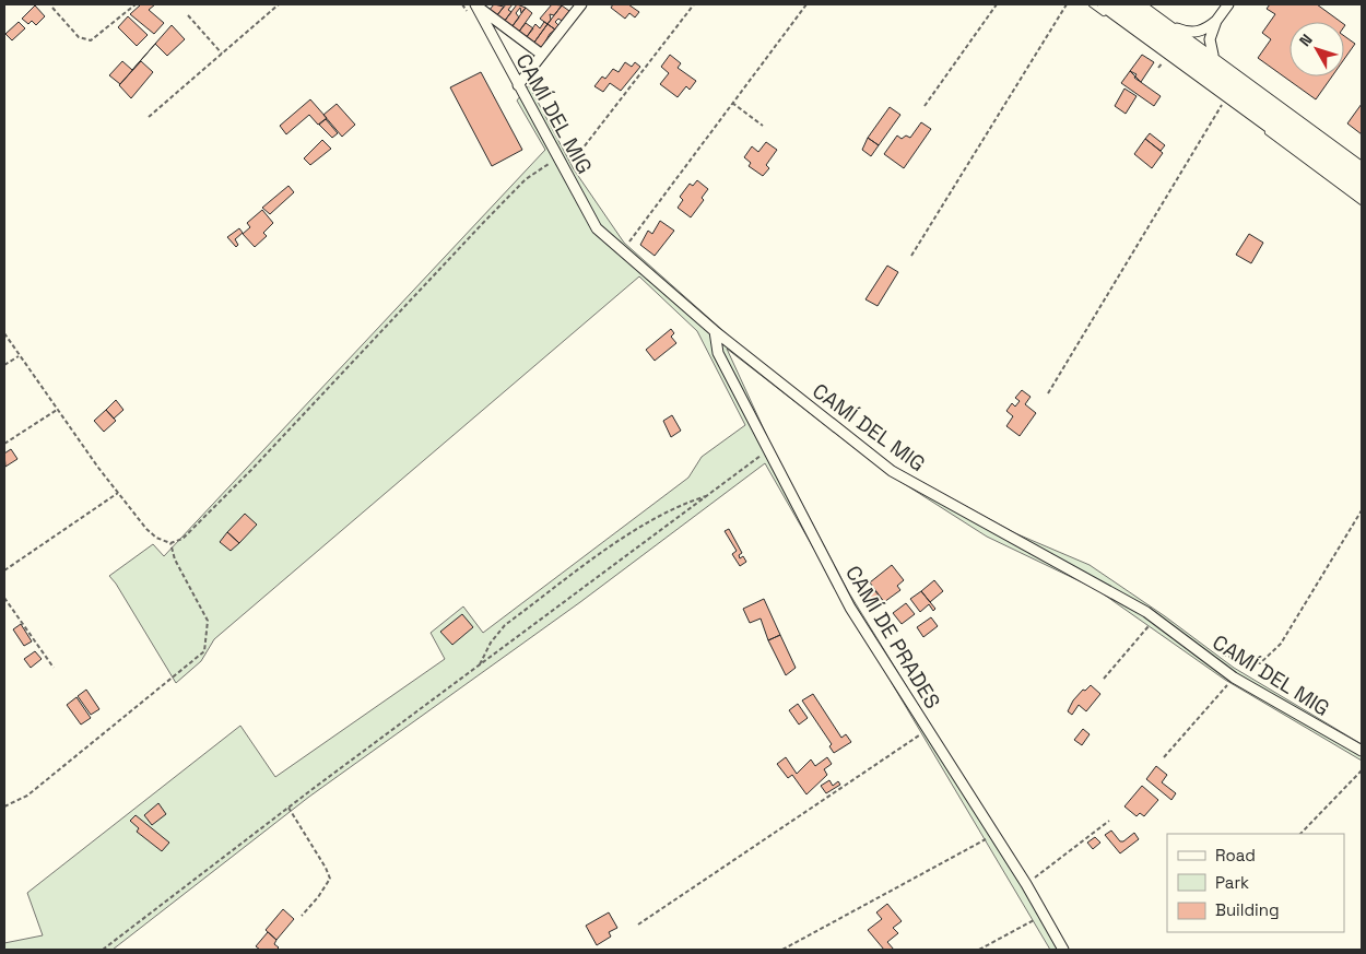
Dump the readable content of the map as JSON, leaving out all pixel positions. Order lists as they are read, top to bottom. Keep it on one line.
{"streets":{"street":["CAMÍ DEL MIG","CAMÍ DE PRADES"]},"crossings":[["CAMÍ DEL MIG","CAMÍ DE PRADES"]],"legend":["Road","Park","Building"],"north":"top left"}
